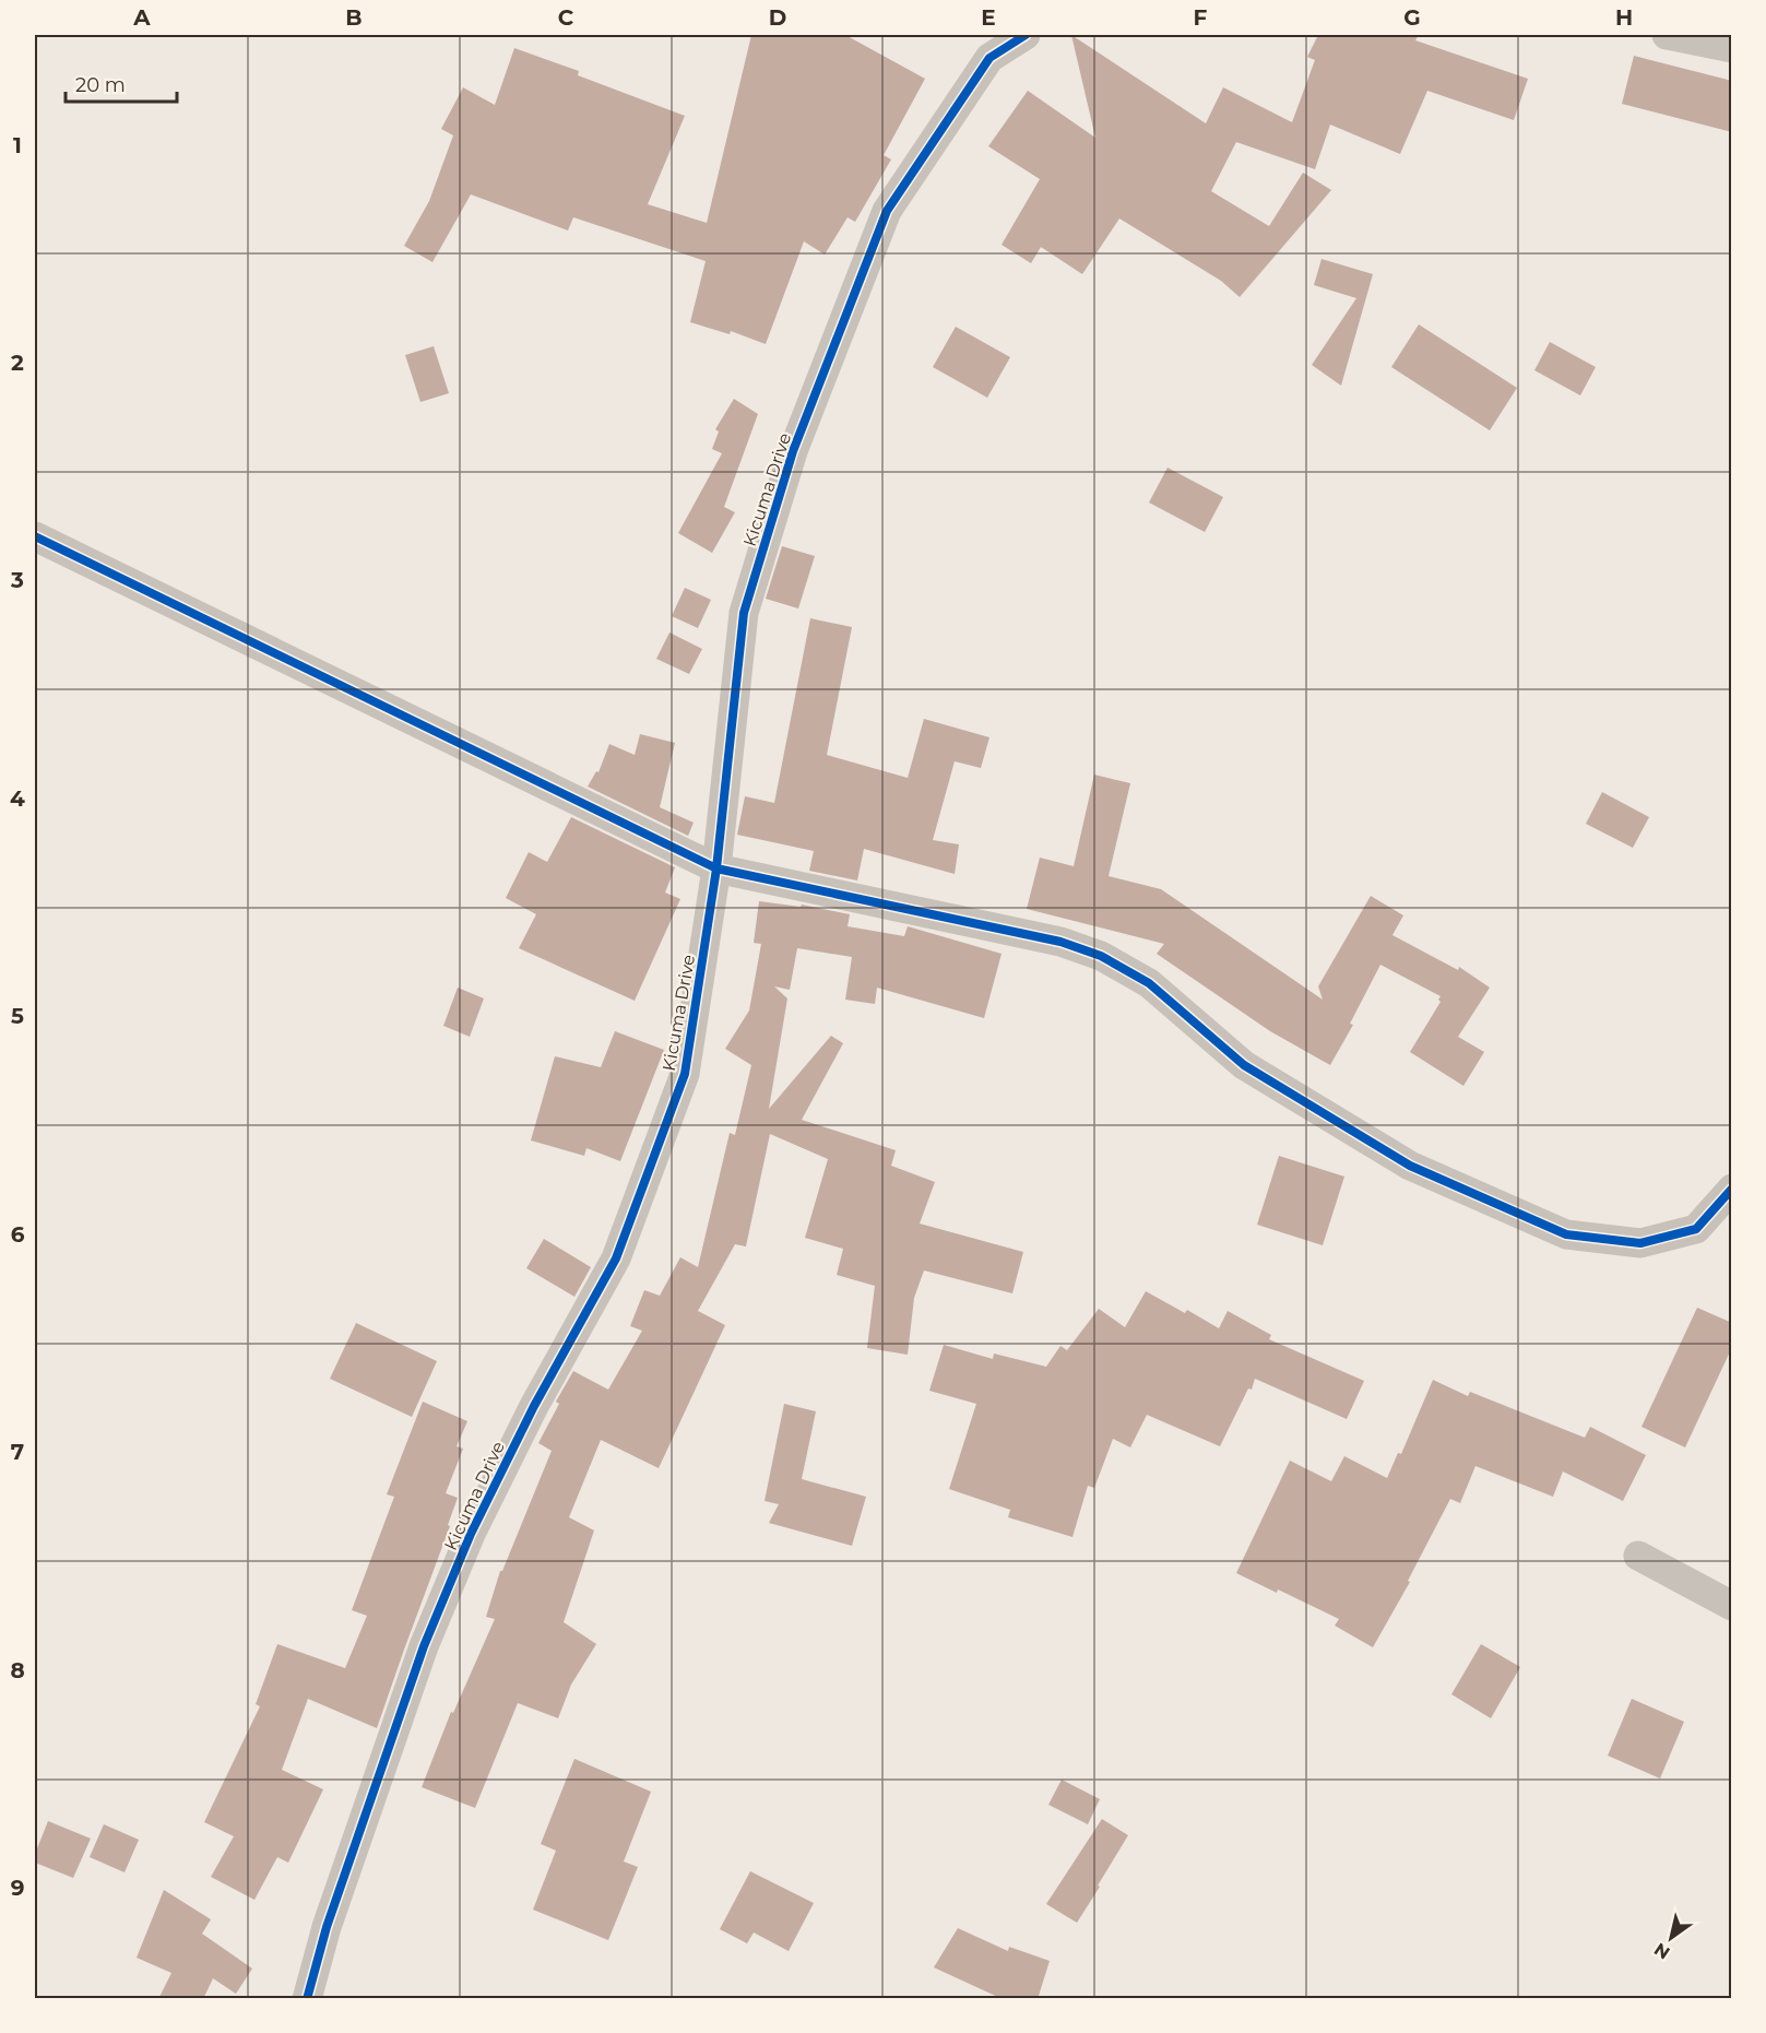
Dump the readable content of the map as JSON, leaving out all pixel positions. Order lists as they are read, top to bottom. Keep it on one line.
{"streets":{"street":["Kicuma Drive"]},"scale_bar":"20 m","north":"bottom left","grid":{"columns":["A","B","C","D","E","F","G","H"],"rows":["1","2","3","4","5","6","7","8","9"]}}
